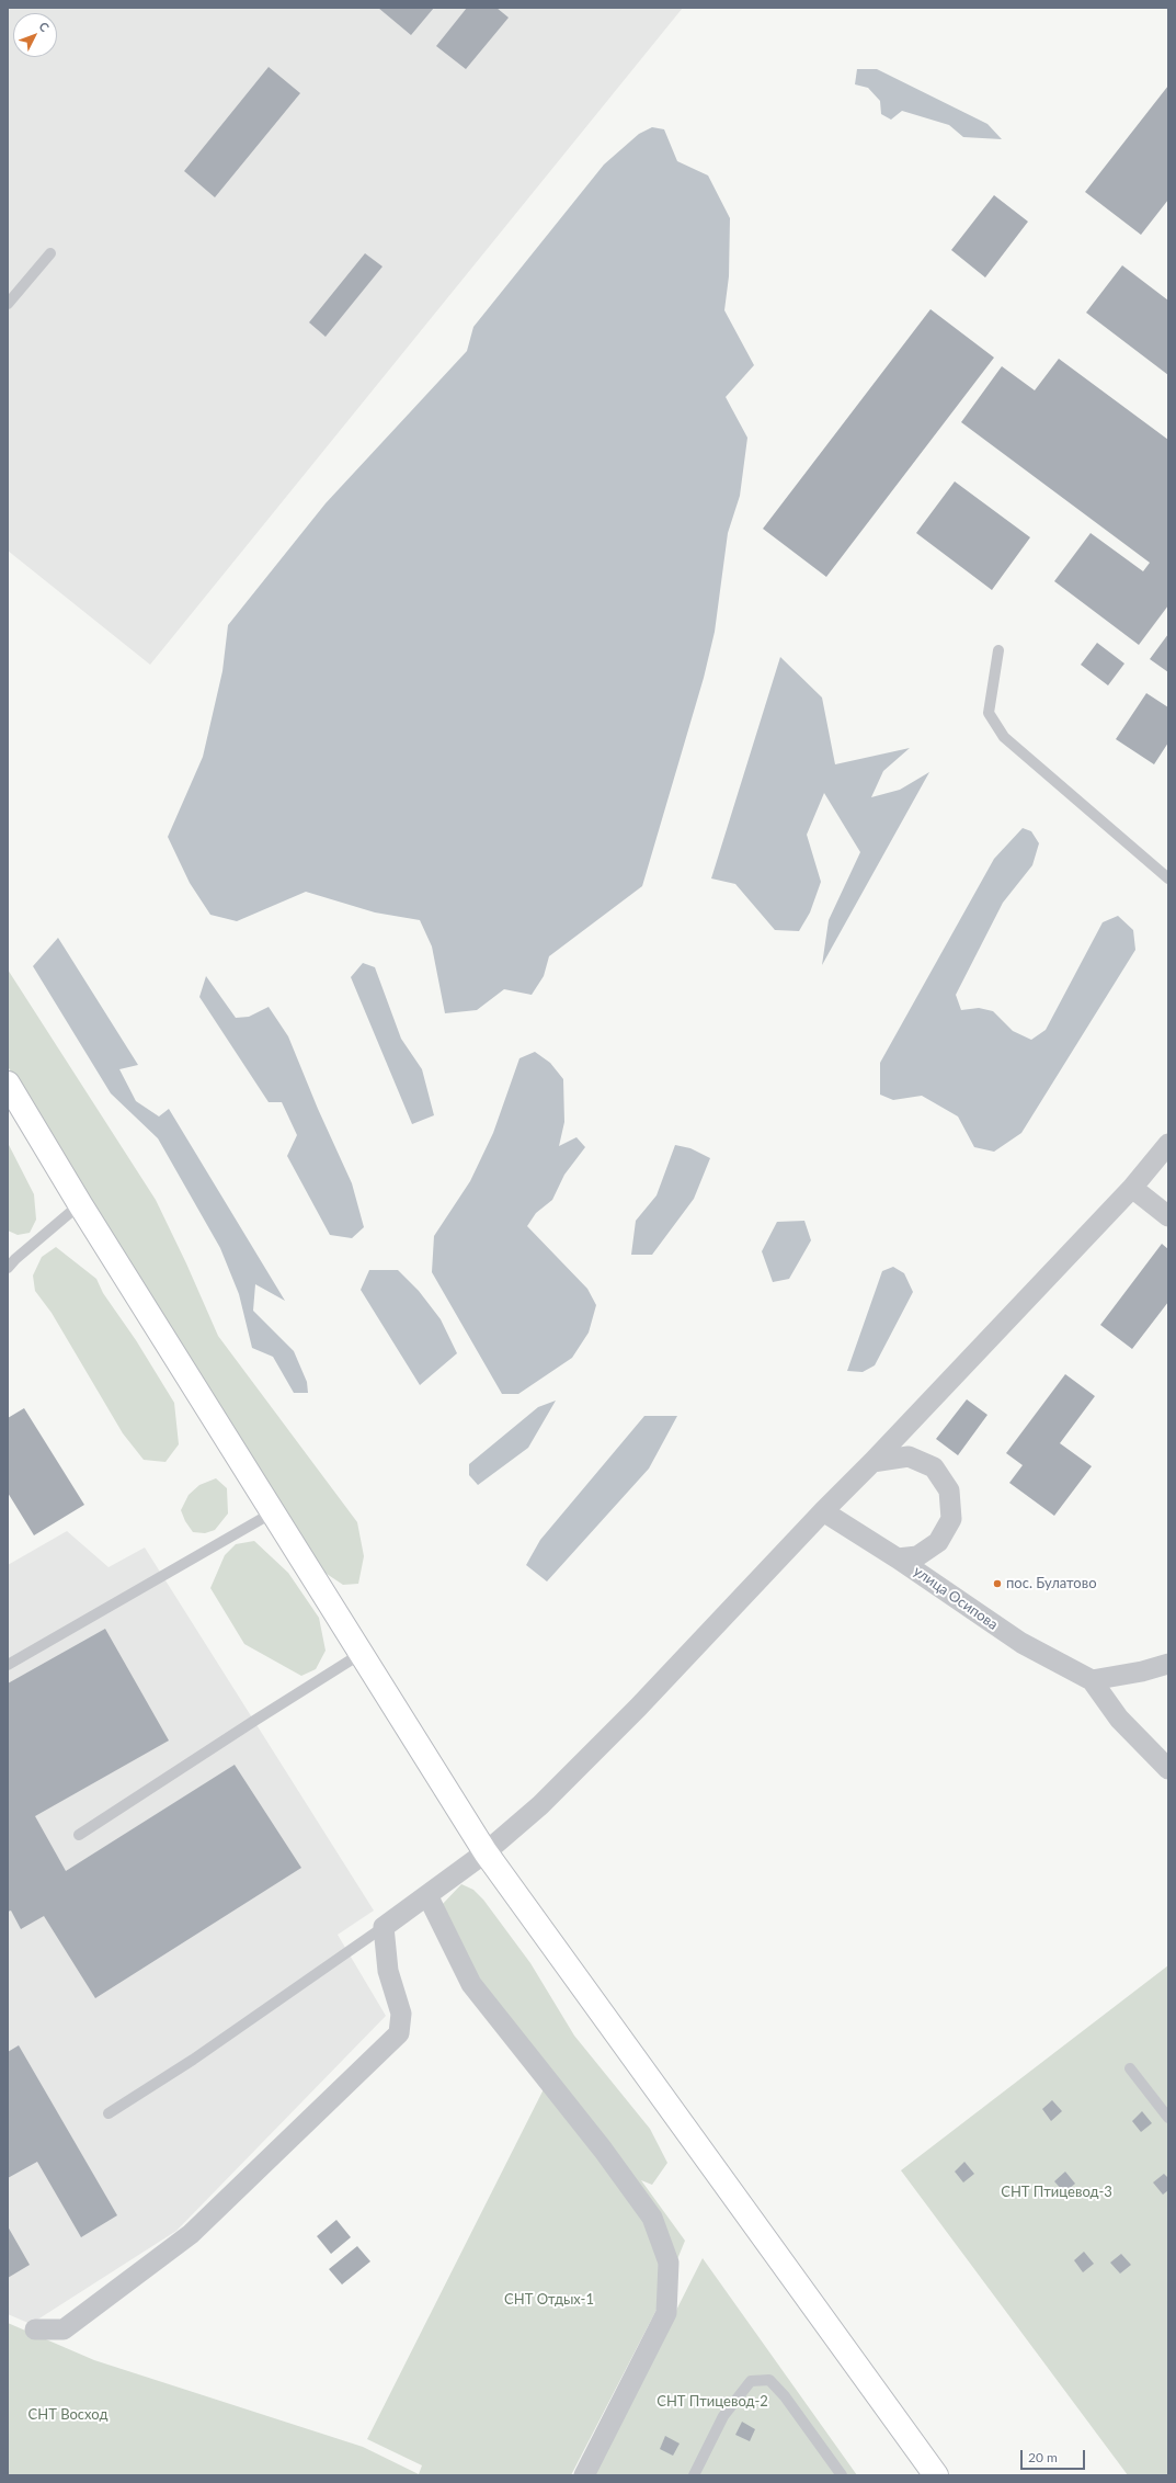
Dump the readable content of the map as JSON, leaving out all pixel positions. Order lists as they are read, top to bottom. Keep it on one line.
{"streets":{"street":["улица Осипова"]},"parks":["СНТ Птицевод-3","СНТ Отдых-1","СНТ Птицевод-2","СНТ Восход"],"places":["пос. Булатово"],"scale_bar":"20 m","north":"top right"}
